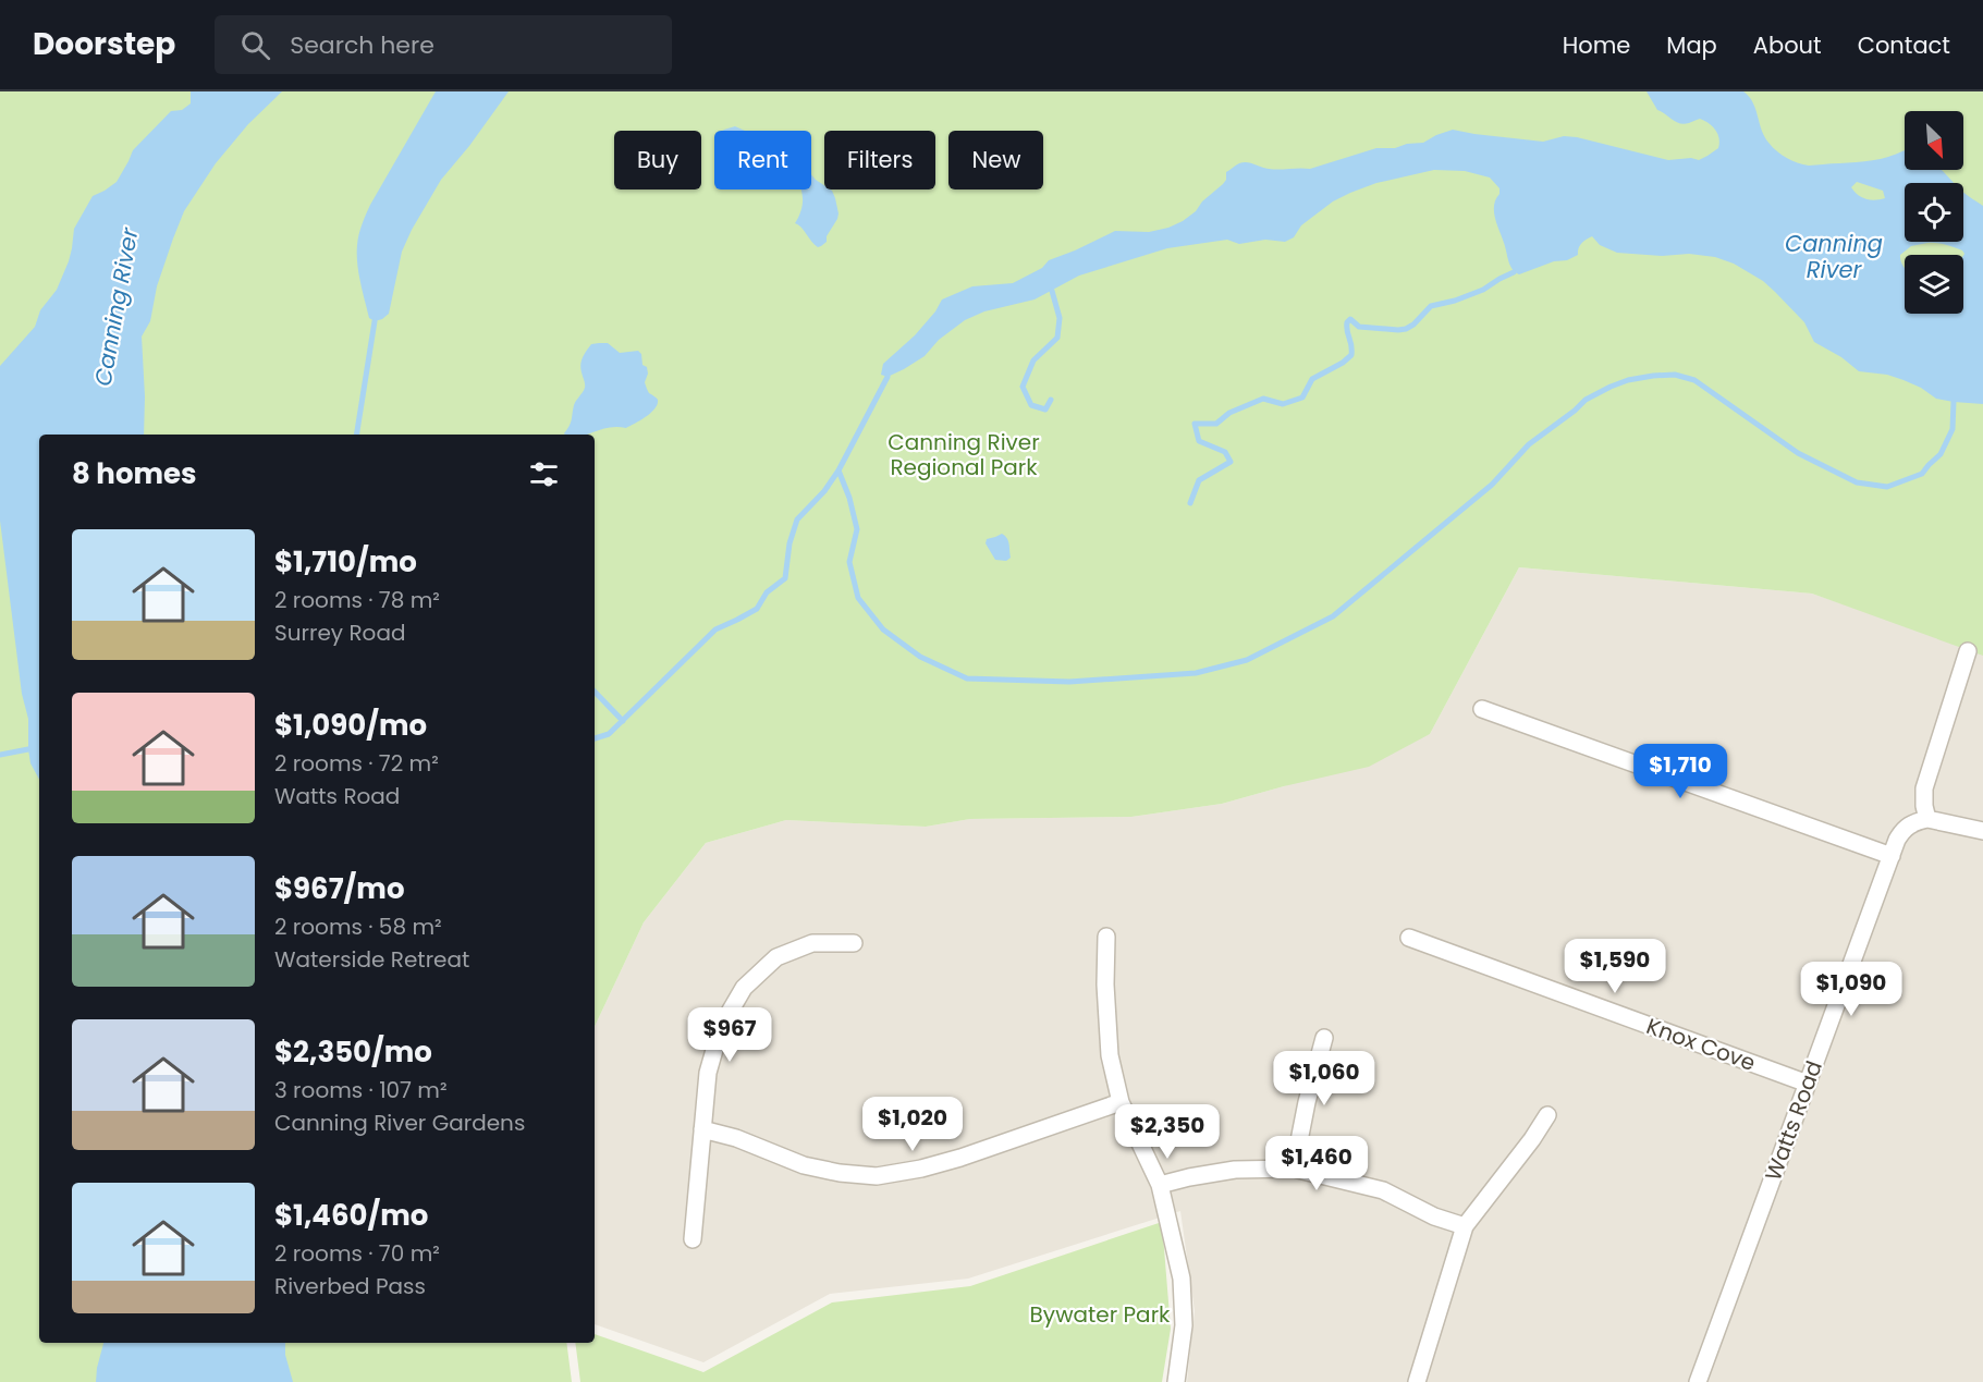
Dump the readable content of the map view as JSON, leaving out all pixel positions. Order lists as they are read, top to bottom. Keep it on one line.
{"streets":{"street":["Knox Cove","Watts Road"]},"crossings":[["Knox Cove","Watts Road"]],"water":["Canning River"],"parks":["Canning River Regional Park","Bywater Park"],"north":"bottom right","page":{"header":"Doorstep","search":"Search here","nav":["Home","Map","About","Contact"],"chip":["Buy","Rent","Filters","New"],"heading":"8 homes","list":[{"name":"$1,710/mo","note":"2 rooms · 78 m² · Surrey Road"},{"name":"$1,090/mo","note":"2 rooms · 72 m² · Watts Road"},{"name":"$967/mo","note":"2 rooms · 58 m² · Waterside Retreat"},{"name":"$2,350/mo","note":"3 rooms · 107 m² · Canning River Gardens"},{"name":"$1,460/mo","note":"2 rooms · 70 m² · Riverbed Pass"}],"price":["$1,710","$1,590","$1,090","$967","$1,060","$1,020","$2,350","$1,460"]}}
